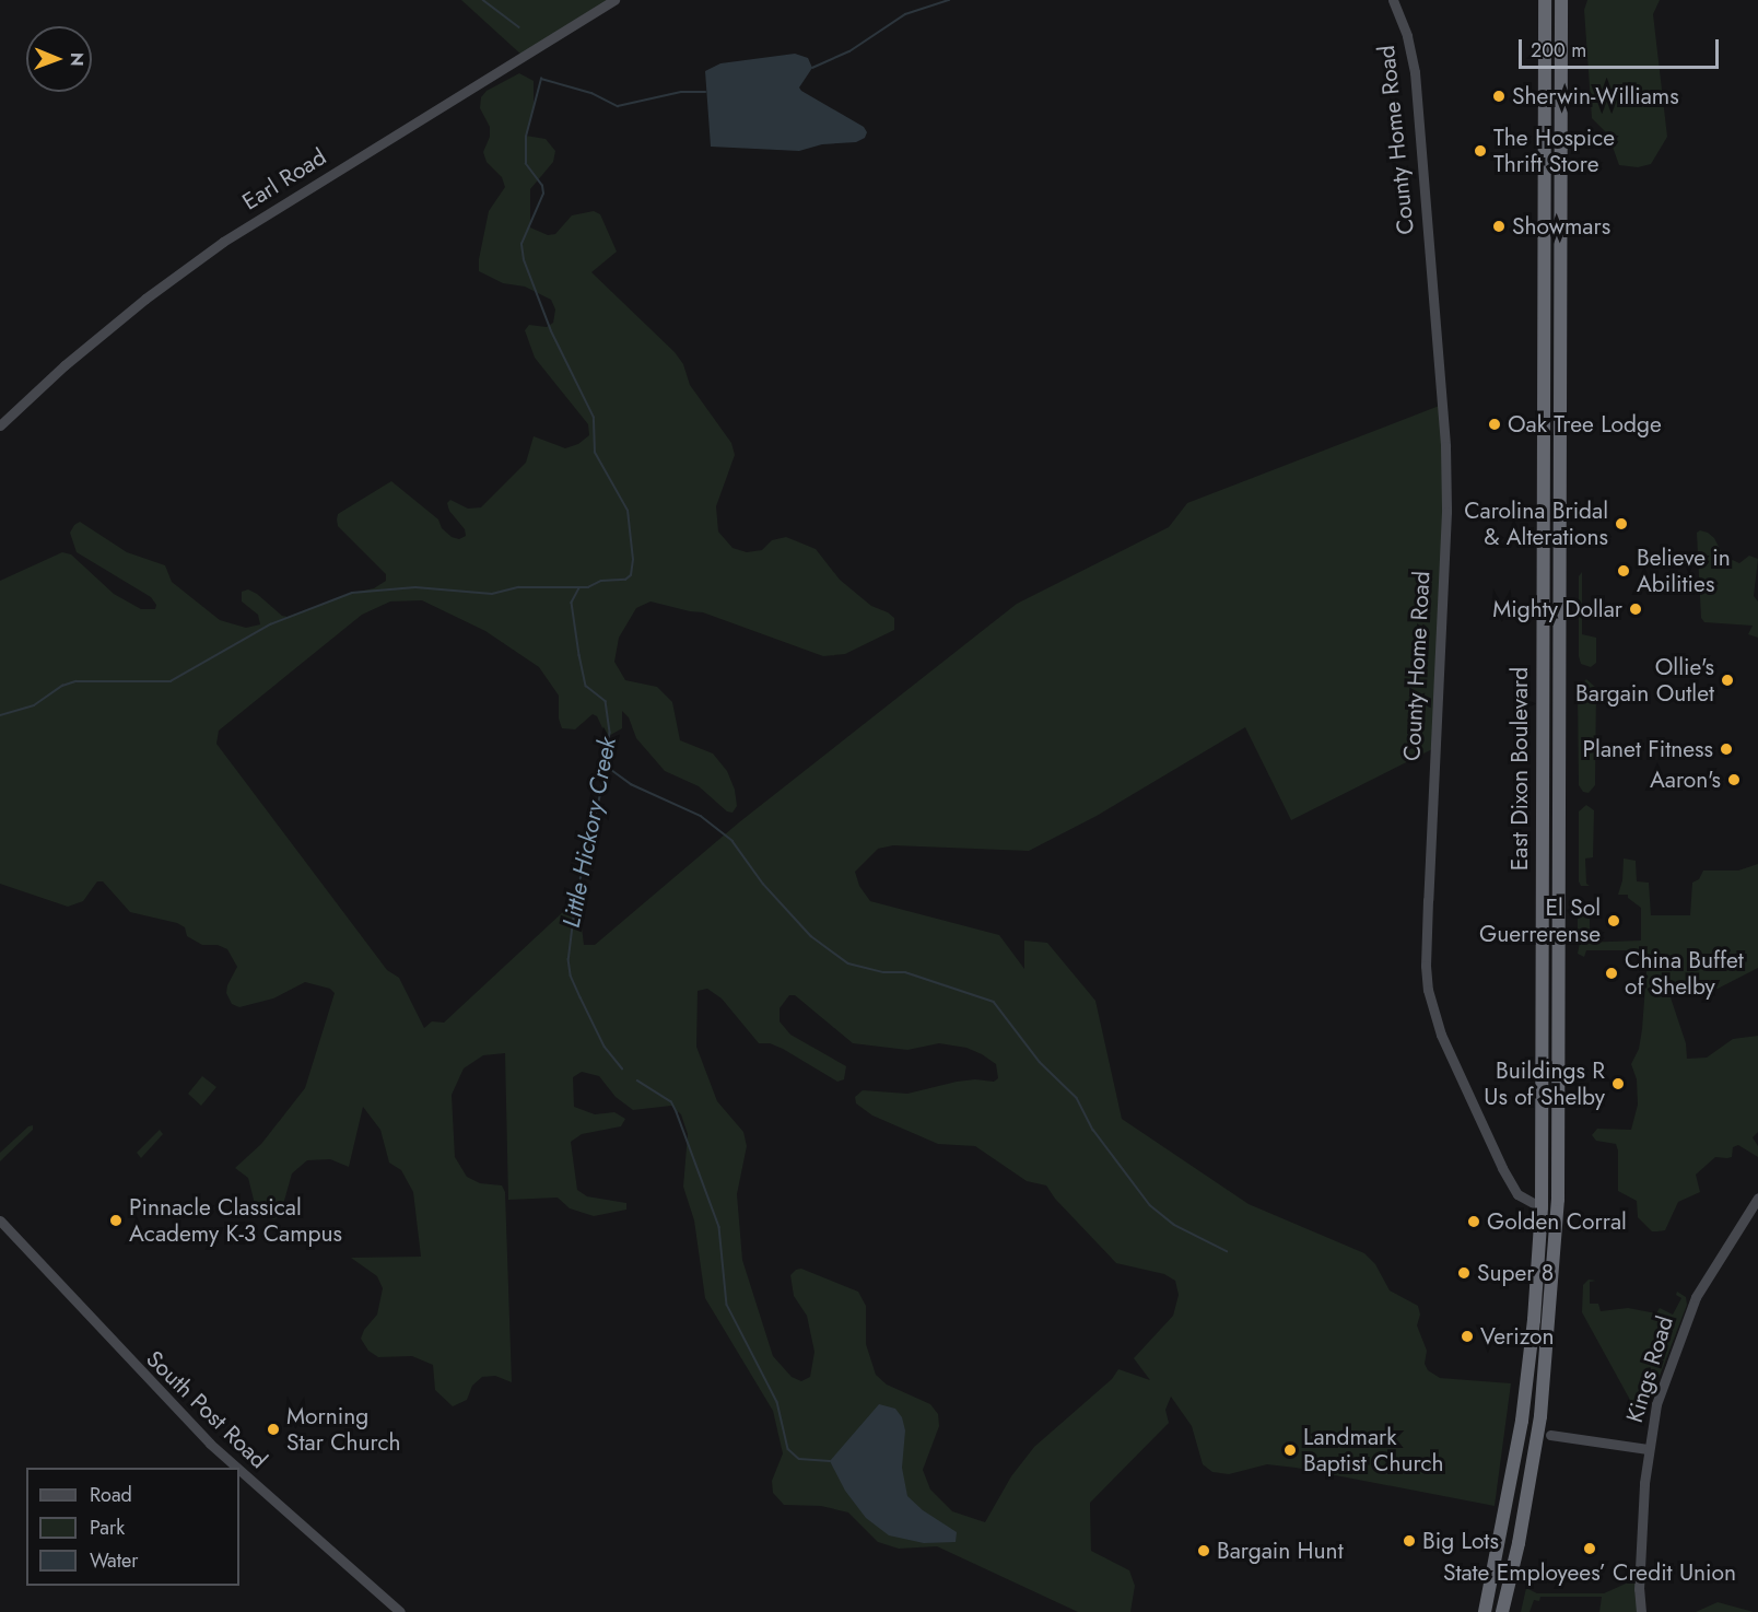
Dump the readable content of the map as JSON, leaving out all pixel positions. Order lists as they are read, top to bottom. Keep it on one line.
{"streets":{"highway":["East Dixon Boulevard"],"street":["County Home Road","Earl Road","Kings Road","South Post Road"]},"crossings":[["County Home Road","East Dixon Boulevard"]],"water":["Little Hickory Creek"],"places":["Sherwin-Williams","The Hospice Thrift Store","Showmars","Oak Tree Lodge","Carolina Bridal & Alterations","Believe in Abilities","Mighty Dollar","Ollie's Bargain Outlet","Planet Fitness","Aaron's","El Sol Guerrerense","China Buffet of Shelby","Buildings R Us of Shelby","Pinnacle Classical Academy K-3 Campus","Golden Corral","Super 8","Verizon","Morning Star Church","Landmark Baptist Church","Big Lots","State Employees’ Credit Union","Bargain Hunt"],"legend":["Road","Park","Water"],"scale_bar":"200 m","north":"right"}
